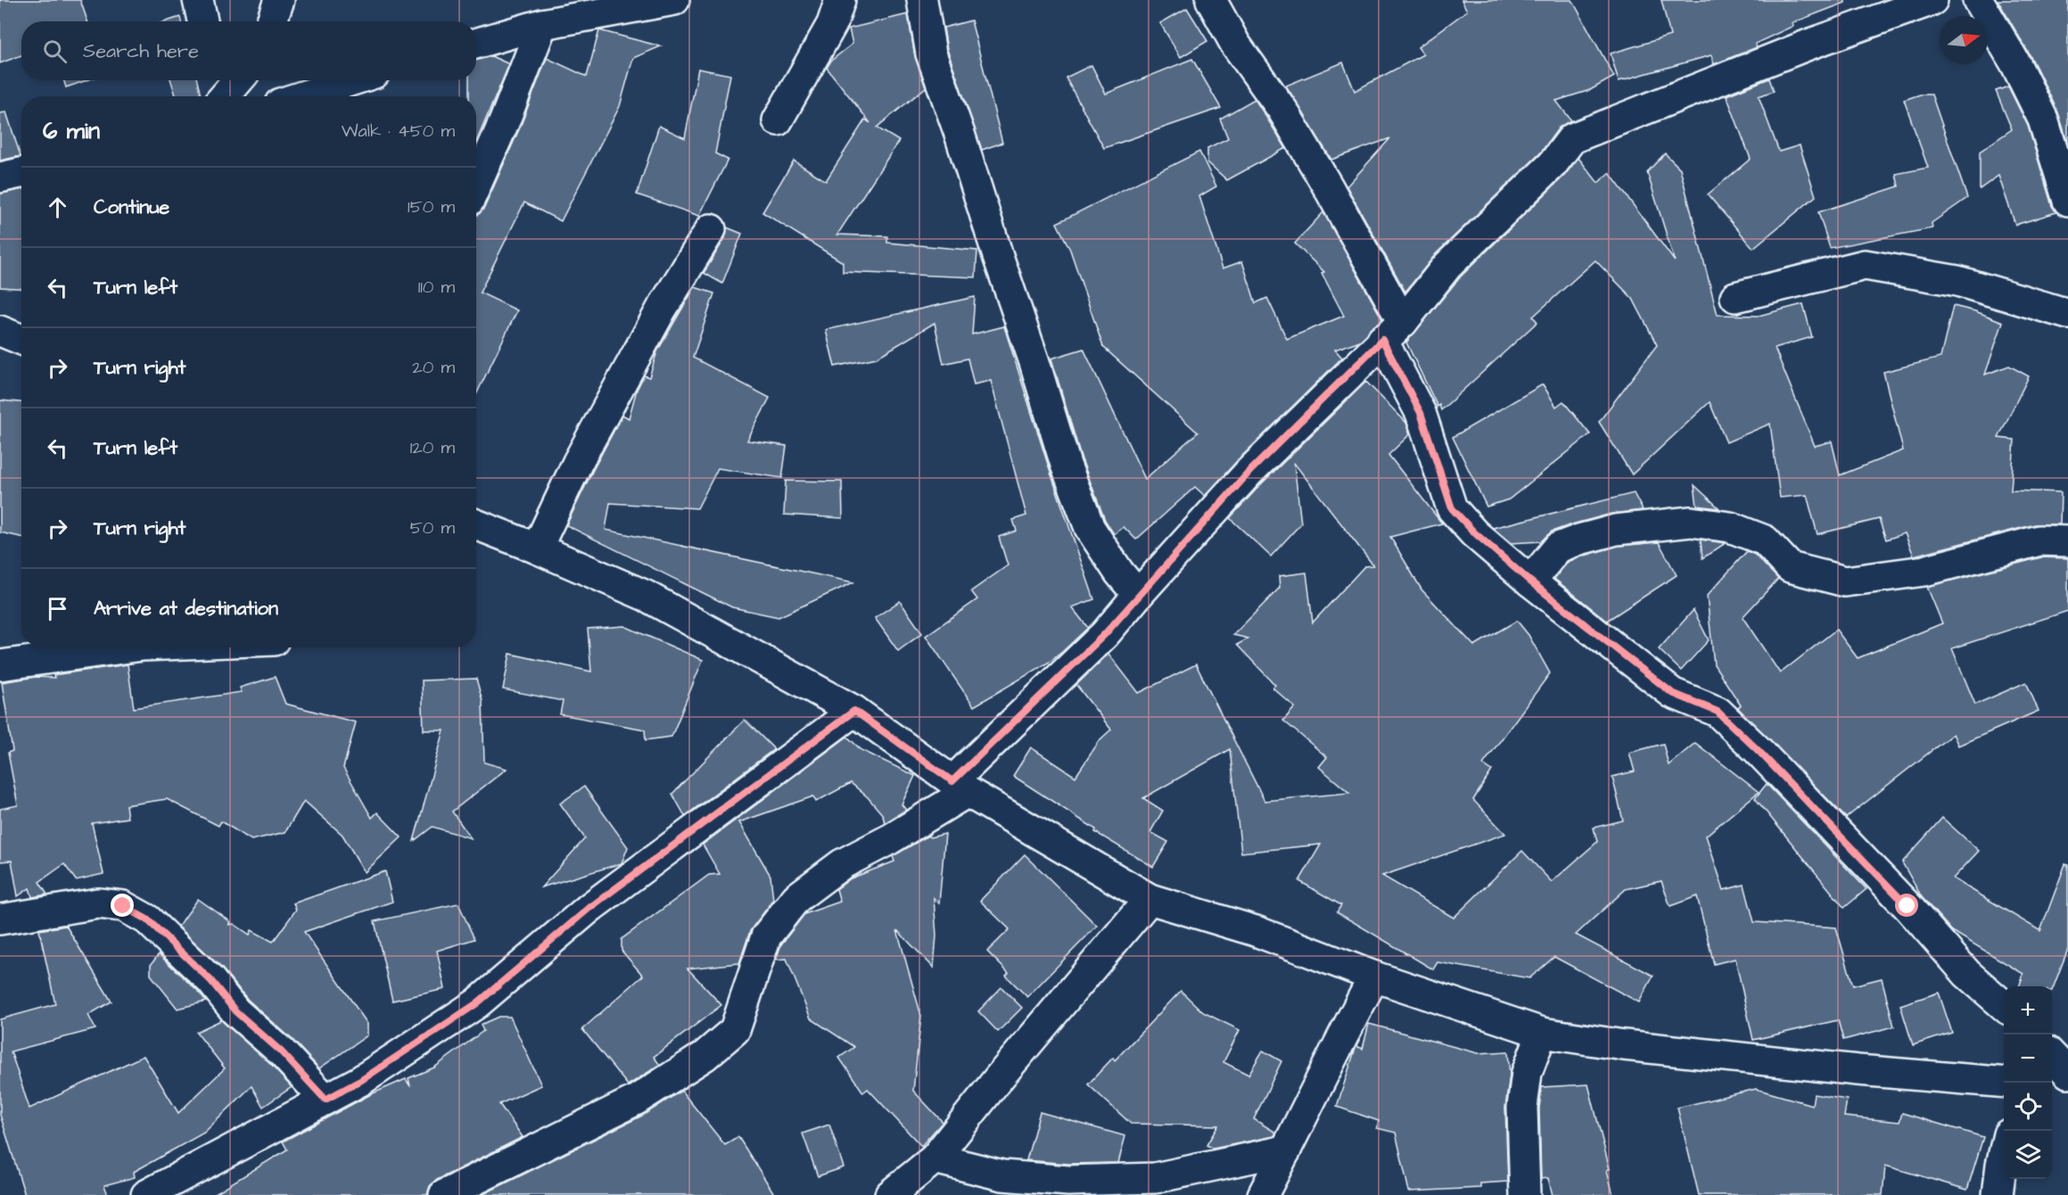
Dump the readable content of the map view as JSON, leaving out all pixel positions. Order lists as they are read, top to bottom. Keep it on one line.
{"north":"right","page":{"search":"Search here","heading":["6 min","Walk · 450 m"],"list":[["Continue","150 m"],["Turn left","110 m"],["Turn right","20 m"],["Turn left","120 m"],["Turn right","50 m"],"Arrive at destination"],"map_buttons":["+","−"]}}
